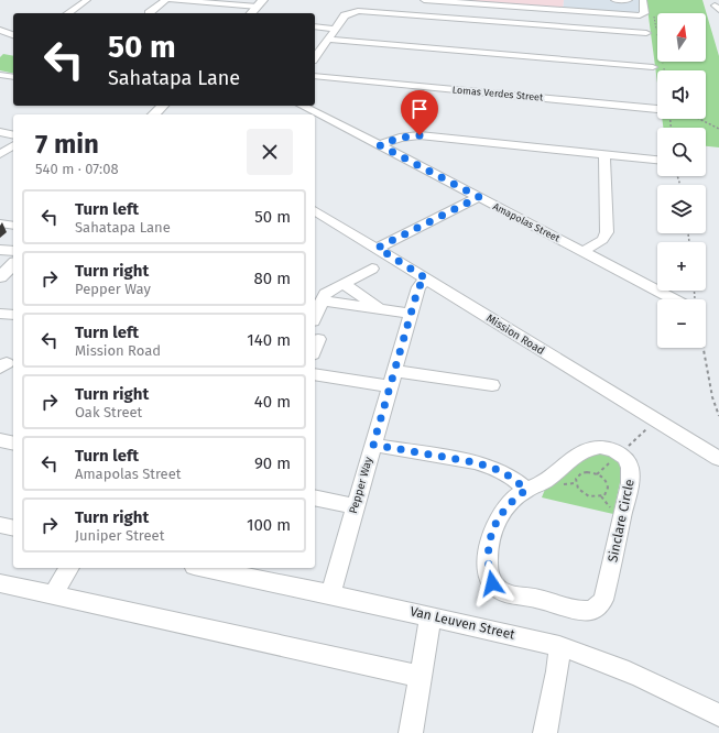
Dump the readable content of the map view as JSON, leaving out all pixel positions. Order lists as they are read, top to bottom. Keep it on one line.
{"streets":{"street":["Lomas Verdes Street","Amapolas Street","Mission Road","Pepper Way","Sinclare Circle","Van Leuven Street"]},"crossings":[["Mission Road","Pepper Way"],["Pepper Way","Van Leuven Street"]],"north":"top","page":{"map_buttons":["+","−"],"turn":["50 m","Sahatapa Lane"],"heading":["7 min","540 m · 07:08"],"list":[{"name":"Turn left","note":"Sahatapa Lane","value":"50 m"},{"name":"Turn right","note":"Pepper Way","value":"80 m"},{"name":"Turn left","note":"Mission Road","value":"140 m"},{"name":"Turn right","note":"Oak Street","value":"40 m"},{"name":"Turn left","note":"Amapolas Street","value":"90 m"},{"name":"Turn right","note":"Juniper Street","value":"100 m"}]}}
